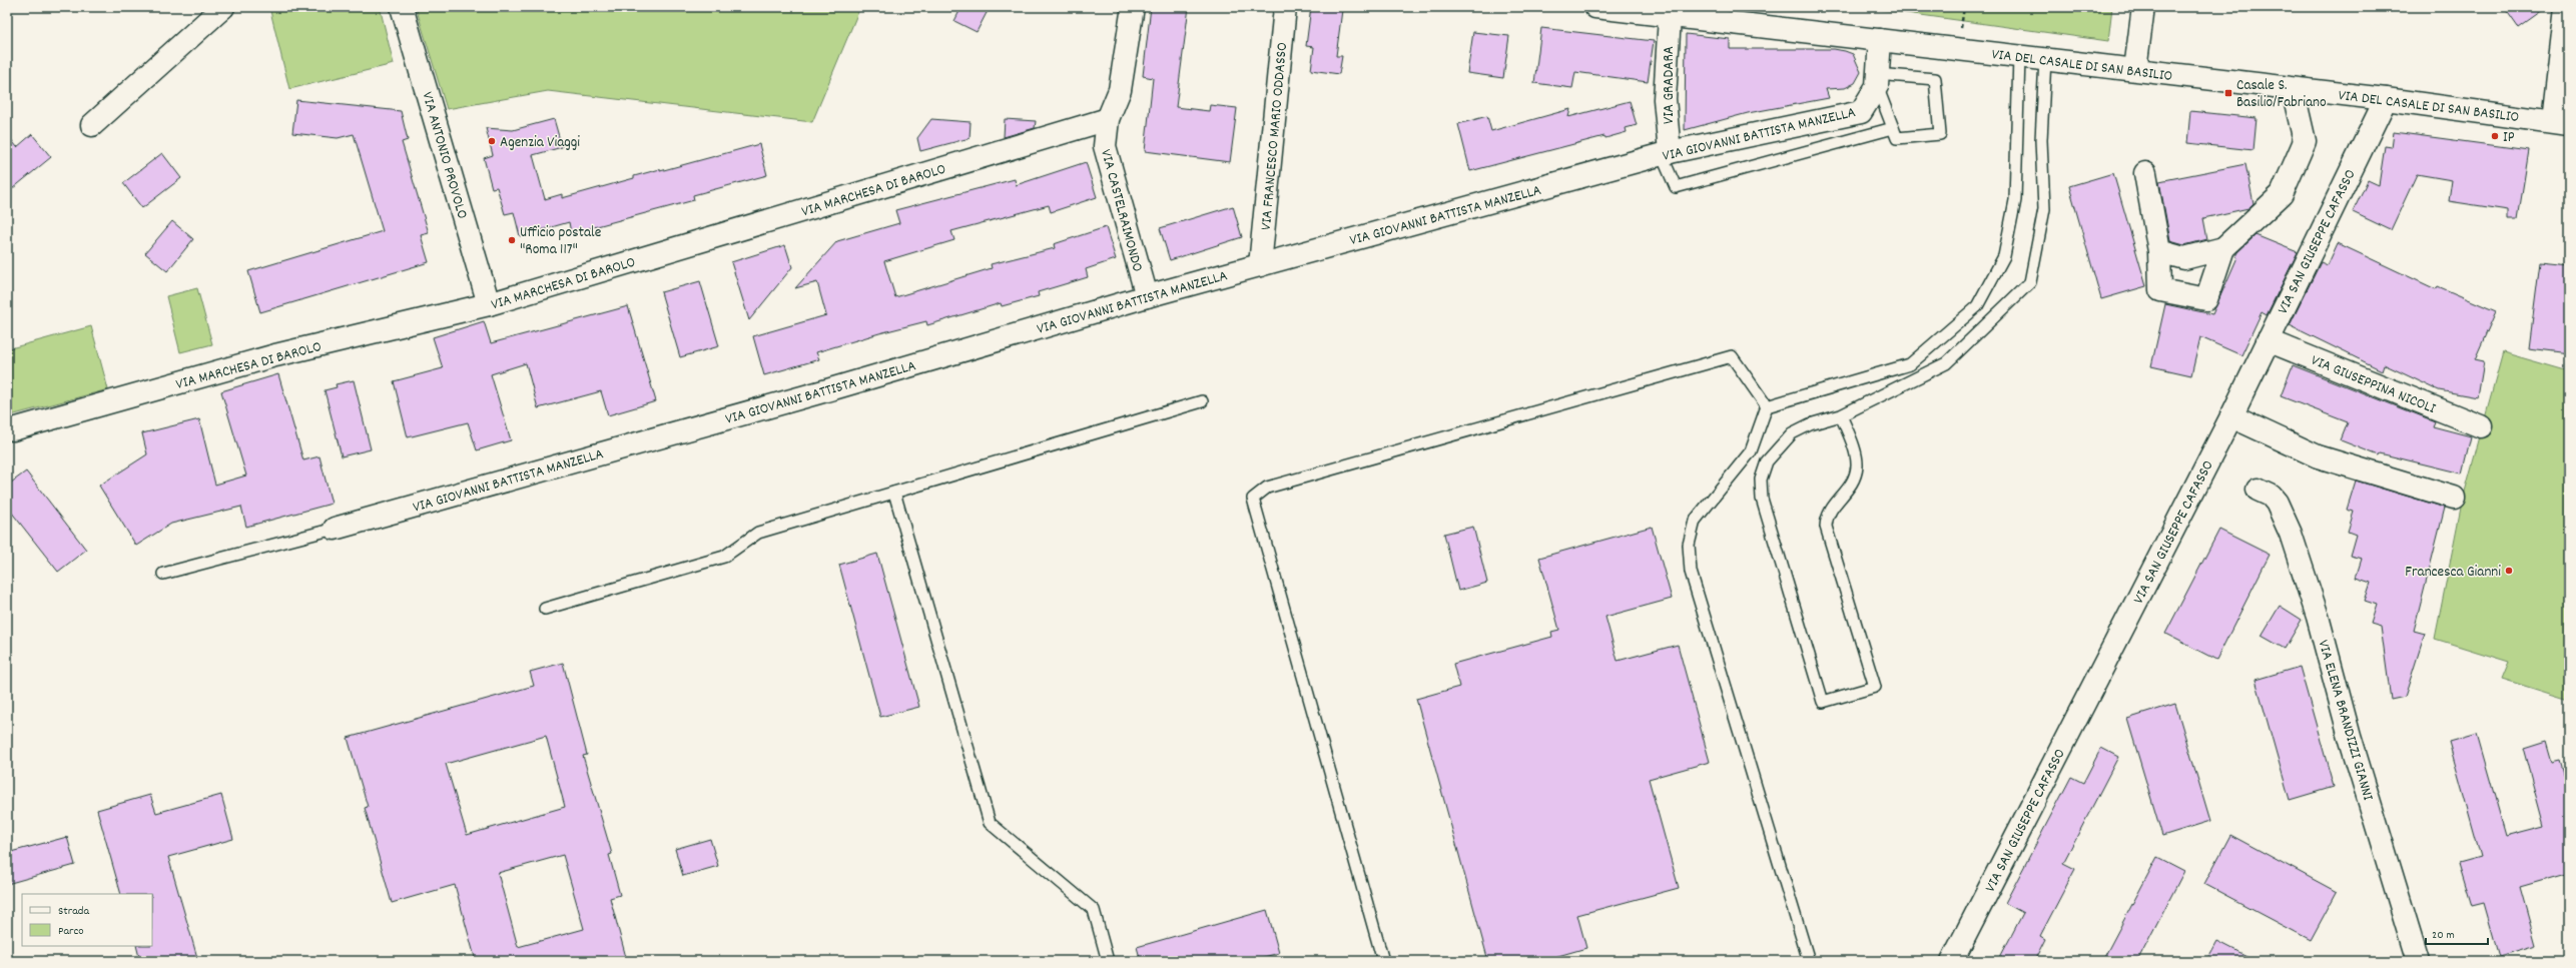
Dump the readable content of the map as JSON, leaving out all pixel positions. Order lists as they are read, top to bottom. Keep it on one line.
{"streets":{"street":["VIA DEL CASALE DI SAN BASILIO","VIA GRADARA","VIA GIOVANNI BATTISTA MANZELLA","VIA FRANCESCO MARIO ODDASSO","VIA ANTONIO PROVOLO","VIA MARCHESA DI BAROLO","VIA CASTELRAIMONDO","VIA SAN GIUSEPPE CAFASSO","VIA GIUSEPPINA NICOLI","VIA ELENA BRANDIZZI GIANNI"]},"crossings":[["VIA DEL CASALE DI SAN BASILIO","VIA GRADARA"],["VIA DEL CASALE DI SAN BASILIO","VIA GIOVANNI BATTISTA MANZELLA"],["VIA DEL CASALE DI SAN BASILIO","VIA SAN GIUSEPPE CAFASSO"],["VIA GRADARA","VIA GIOVANNI BATTISTA MANZELLA"],["VIA GIOVANNI BATTISTA MANZELLA","VIA FRANCESCO MARIO ODDASSO"],["VIA GIOVANNI BATTISTA MANZELLA","VIA CASTELRAIMONDO"],["VIA ANTONIO PROVOLO","VIA MARCHESA DI BAROLO"],["VIA MARCHESA DI BAROLO","VIA CASTELRAIMONDO"],["VIA SAN GIUSEPPE CAFASSO","VIA GIUSEPPINA NICOLI"]],"places":{"transit":["Casale S. Basilio/Fabriano"],"other":["IP","Agenzia Viaggi","Ufficio postale \"Roma 117\"","Francesca Gianni"]},"legend":["Strada","Parco"],"scale_bar":"20 m"}
